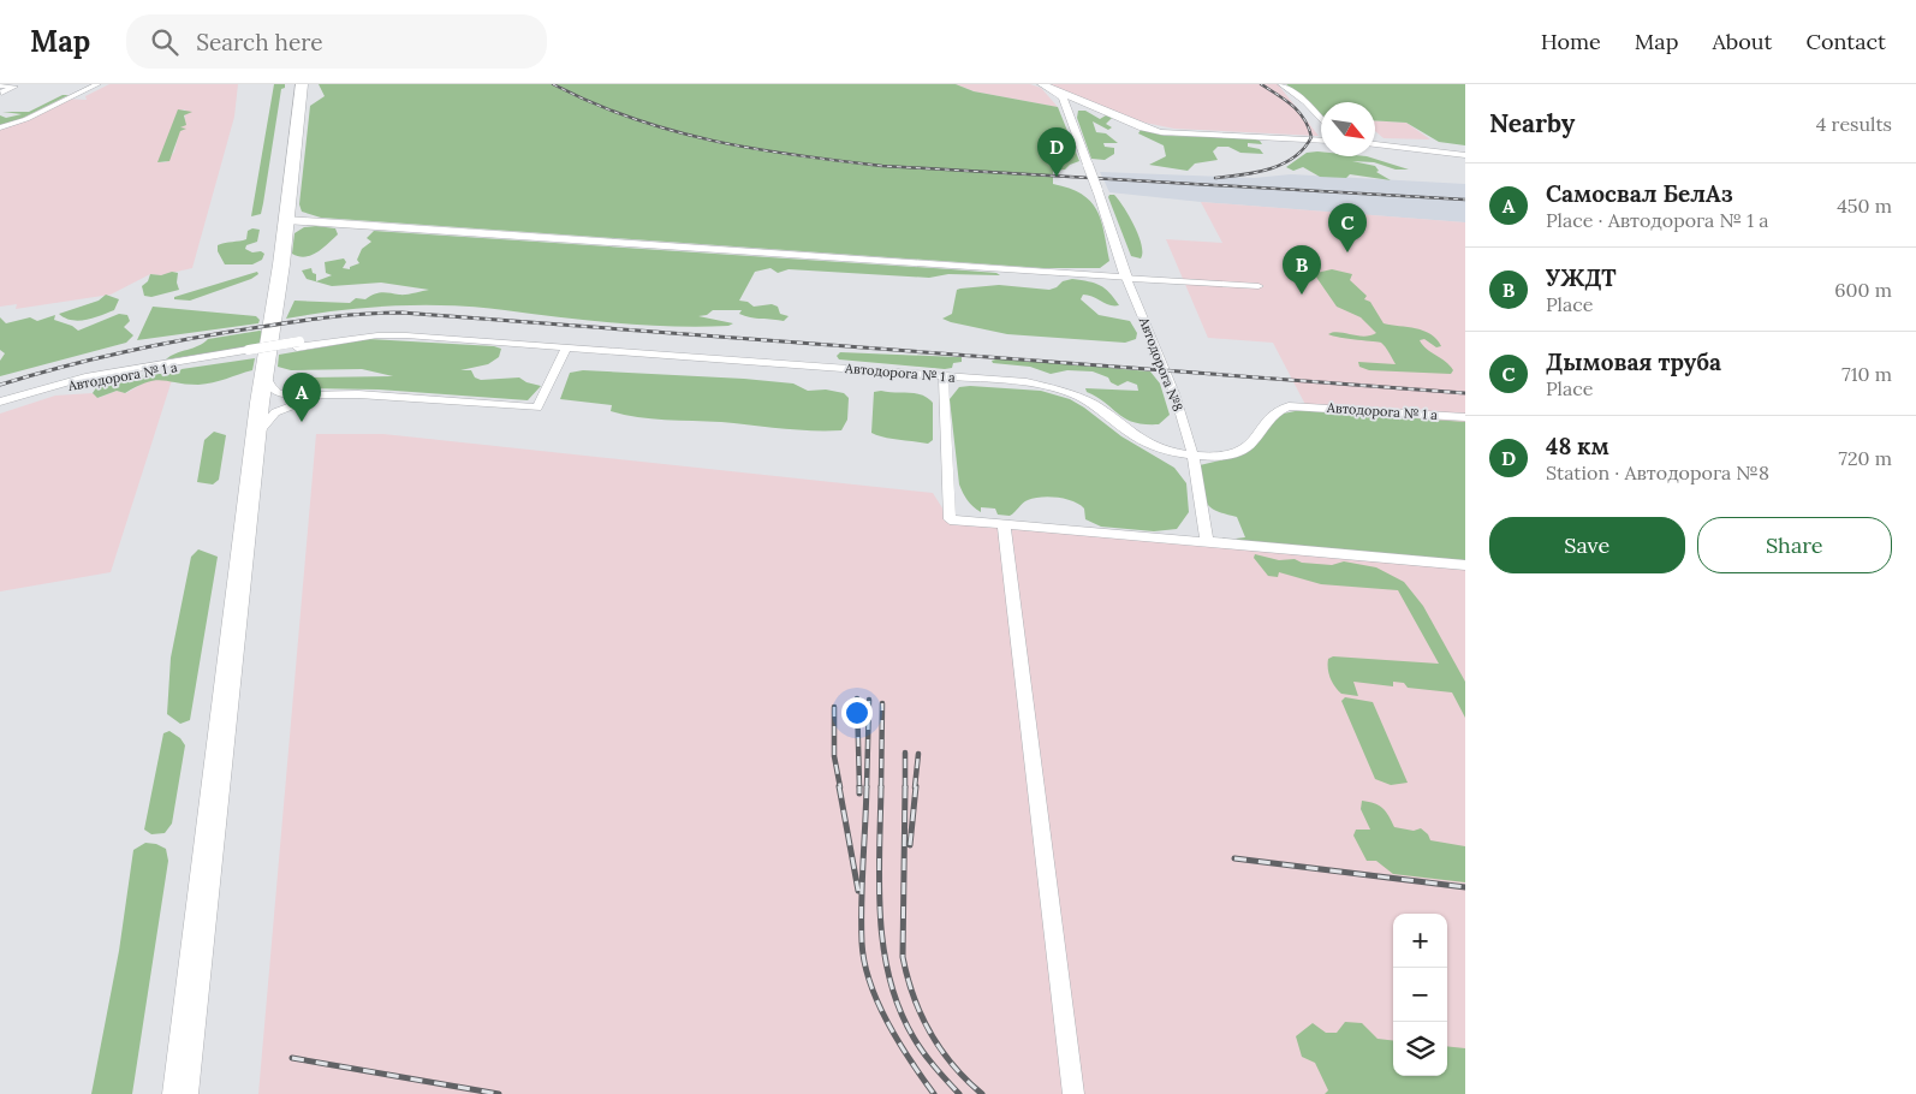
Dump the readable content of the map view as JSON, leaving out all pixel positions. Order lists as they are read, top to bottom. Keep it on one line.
{"streets":{"street":["Автодорога №8","Автодорога № 1 а"]},"crossings":[["Автодорога №8","Автодорога № 1 а"]],"north":"bottom right","page":{"header":"Map","search":"Search here","nav":["Home","Map","About","Contact"],"heading":["Nearby","4 results"],"pins":["D","C","B","A"],"list":[{"mark":"A","name":"Самосвал БелАз","note":"Place · Автодорога № 1 а","value":"450 m"},{"mark":"B","name":"УЖДТ","note":"Place","value":"600 m"},{"mark":"C","name":"Дымовая труба","note":"Place","value":"710 m"},{"mark":"D","name":"48 км","note":"Station · Автодорога №8","value":"720 m"}],"buttons":["Save","Share"],"map_buttons":["+","−"]}}
